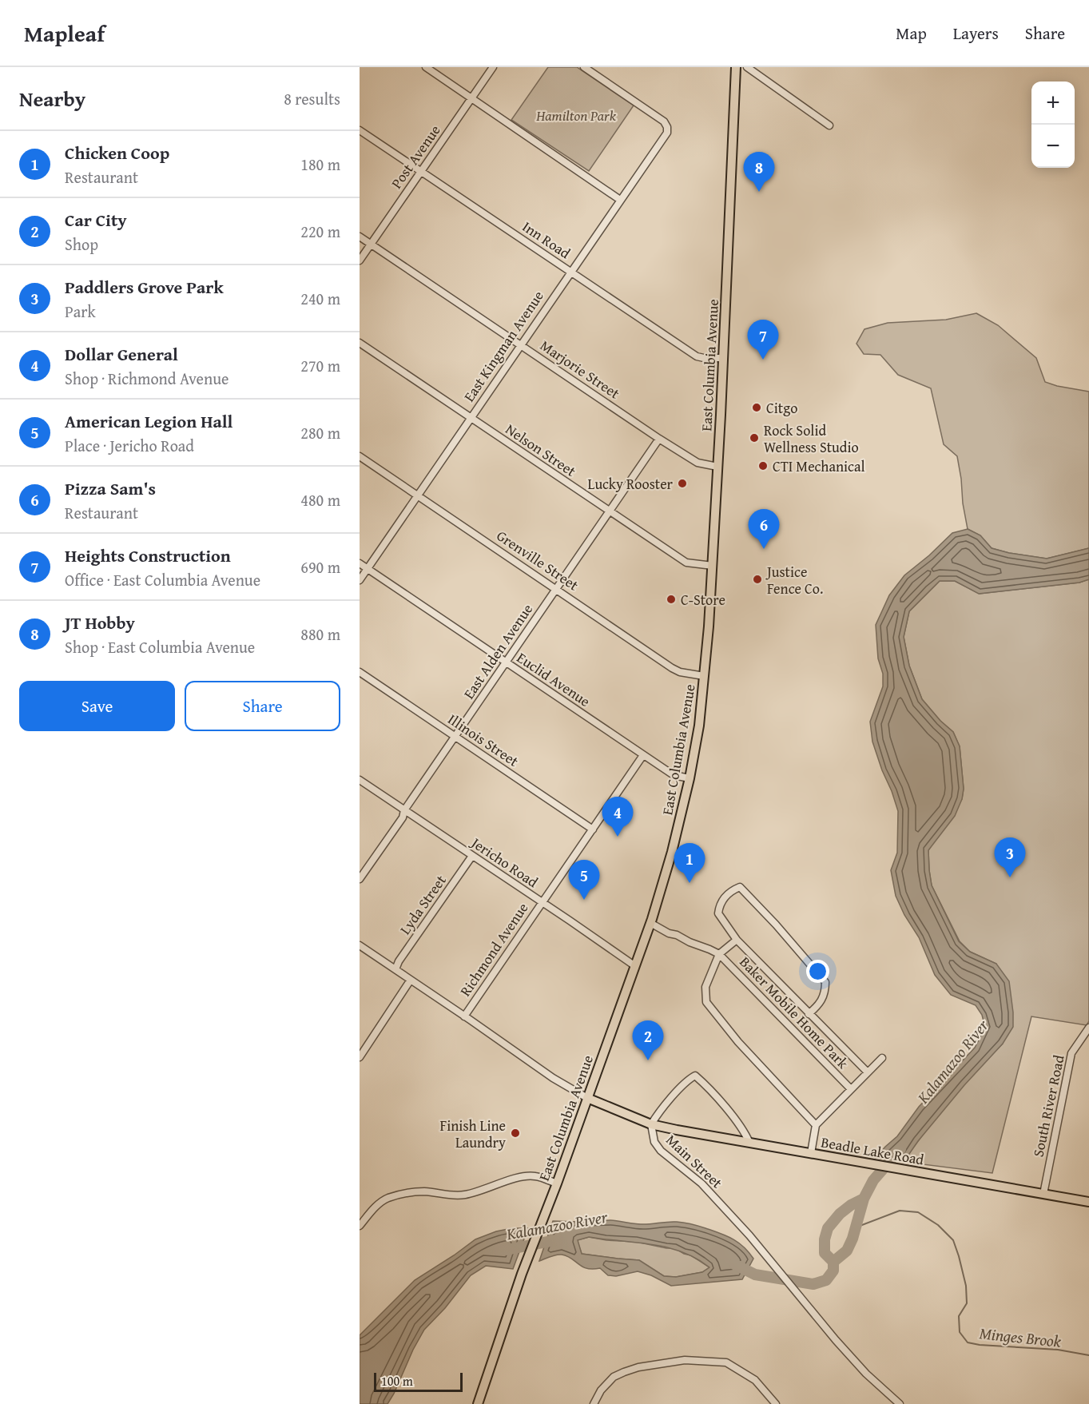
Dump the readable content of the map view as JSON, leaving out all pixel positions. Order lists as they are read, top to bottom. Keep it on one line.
{"streets":{"main road":["East Columbia Avenue","Beadle Lake Road","Main Street"],"street":["Post Avenue","Inn Road","East Kingman Avenue","Marjorie Street","Nelson Street","Grenville Street","East Alden Avenue","Euclid Avenue","Illinois Street","Jericho Road","Lyda Street","Richmond Avenue","Baker Mobile Home Park","South River Road"]},"crossings":[["Post Avenue","Inn Road"],["Post Avenue","Marjorie Street"],["Inn Road","East Kingman Avenue"],["Inn Road","East Columbia Avenue"],["East Kingman Avenue","Marjorie Street"],["East Kingman Avenue","Nelson Street"],["East Kingman Avenue","Grenville Street"],["East Kingman Avenue","Euclid Avenue"],["East Columbia Avenue","Marjorie Street"],["East Columbia Avenue","Nelson Street"],["East Columbia Avenue","Grenville Street"],["East Columbia Avenue","Euclid Avenue"],["East Columbia Avenue","Jericho Road"],["East Columbia Avenue","Main Street"],["Marjorie Street","East Alden Avenue"],["Nelson Street","East Alden Avenue"],["Grenville Street","East Alden Avenue"],["East Alden Avenue","Euclid Avenue"],["East Alden Avenue","Illinois Street"],["East Alden Avenue","Jericho Road"],["Euclid Avenue","Richmond Avenue"],["Illinois Street","Richmond Avenue"],["Jericho Road","Lyda Street"],["Jericho Road","Richmond Avenue"],["Lyda Street","Main Street"],["Richmond Avenue","Main Street"],["South River Road","Beadle Lake Road"],["Beadle Lake Road","Main Street"]],"water":["Kalamazoo River","Minges Brook"],"parks":["Hamilton Park"],"places":["Citgo","Rock Solid Wellness Studio","CTI Mechanical","Lucky Rooster","Justice Fence Co.","C-Store","Finish Line Laundry"],"scale_bar":"100 m","page":{"header":"Mapleaf","nav":["Map","Layers","Share"],"heading":["Nearby","8 results"],"map_buttons":["+","−"],"list":[{"mark":"1","name":"Chicken Coop","note":"Restaurant","value":"180 m"},{"mark":"2","name":"Car City","note":"Shop","value":"220 m"},{"mark":"3","name":"Paddlers Grove Park","note":"Park","value":"240 m"},{"mark":"4","name":"Dollar General","note":"Shop · Richmond Avenue","value":"270 m"},{"mark":"5","name":"American Legion Hall","note":"Place · Jericho Road","value":"280 m"},{"mark":"6","name":"Pizza Sam's","note":"Restaurant","value":"480 m"},{"mark":"7","name":"Heights Construction","note":"Office · East Columbia Avenue","value":"690 m"},{"mark":"8","name":"JT Hobby","note":"Shop · East Columbia Avenue","value":"880 m"}],"pins":["8","7","6","4","3","1","5","2"],"buttons":["Save","Share"],"scale":"100 m"}}
